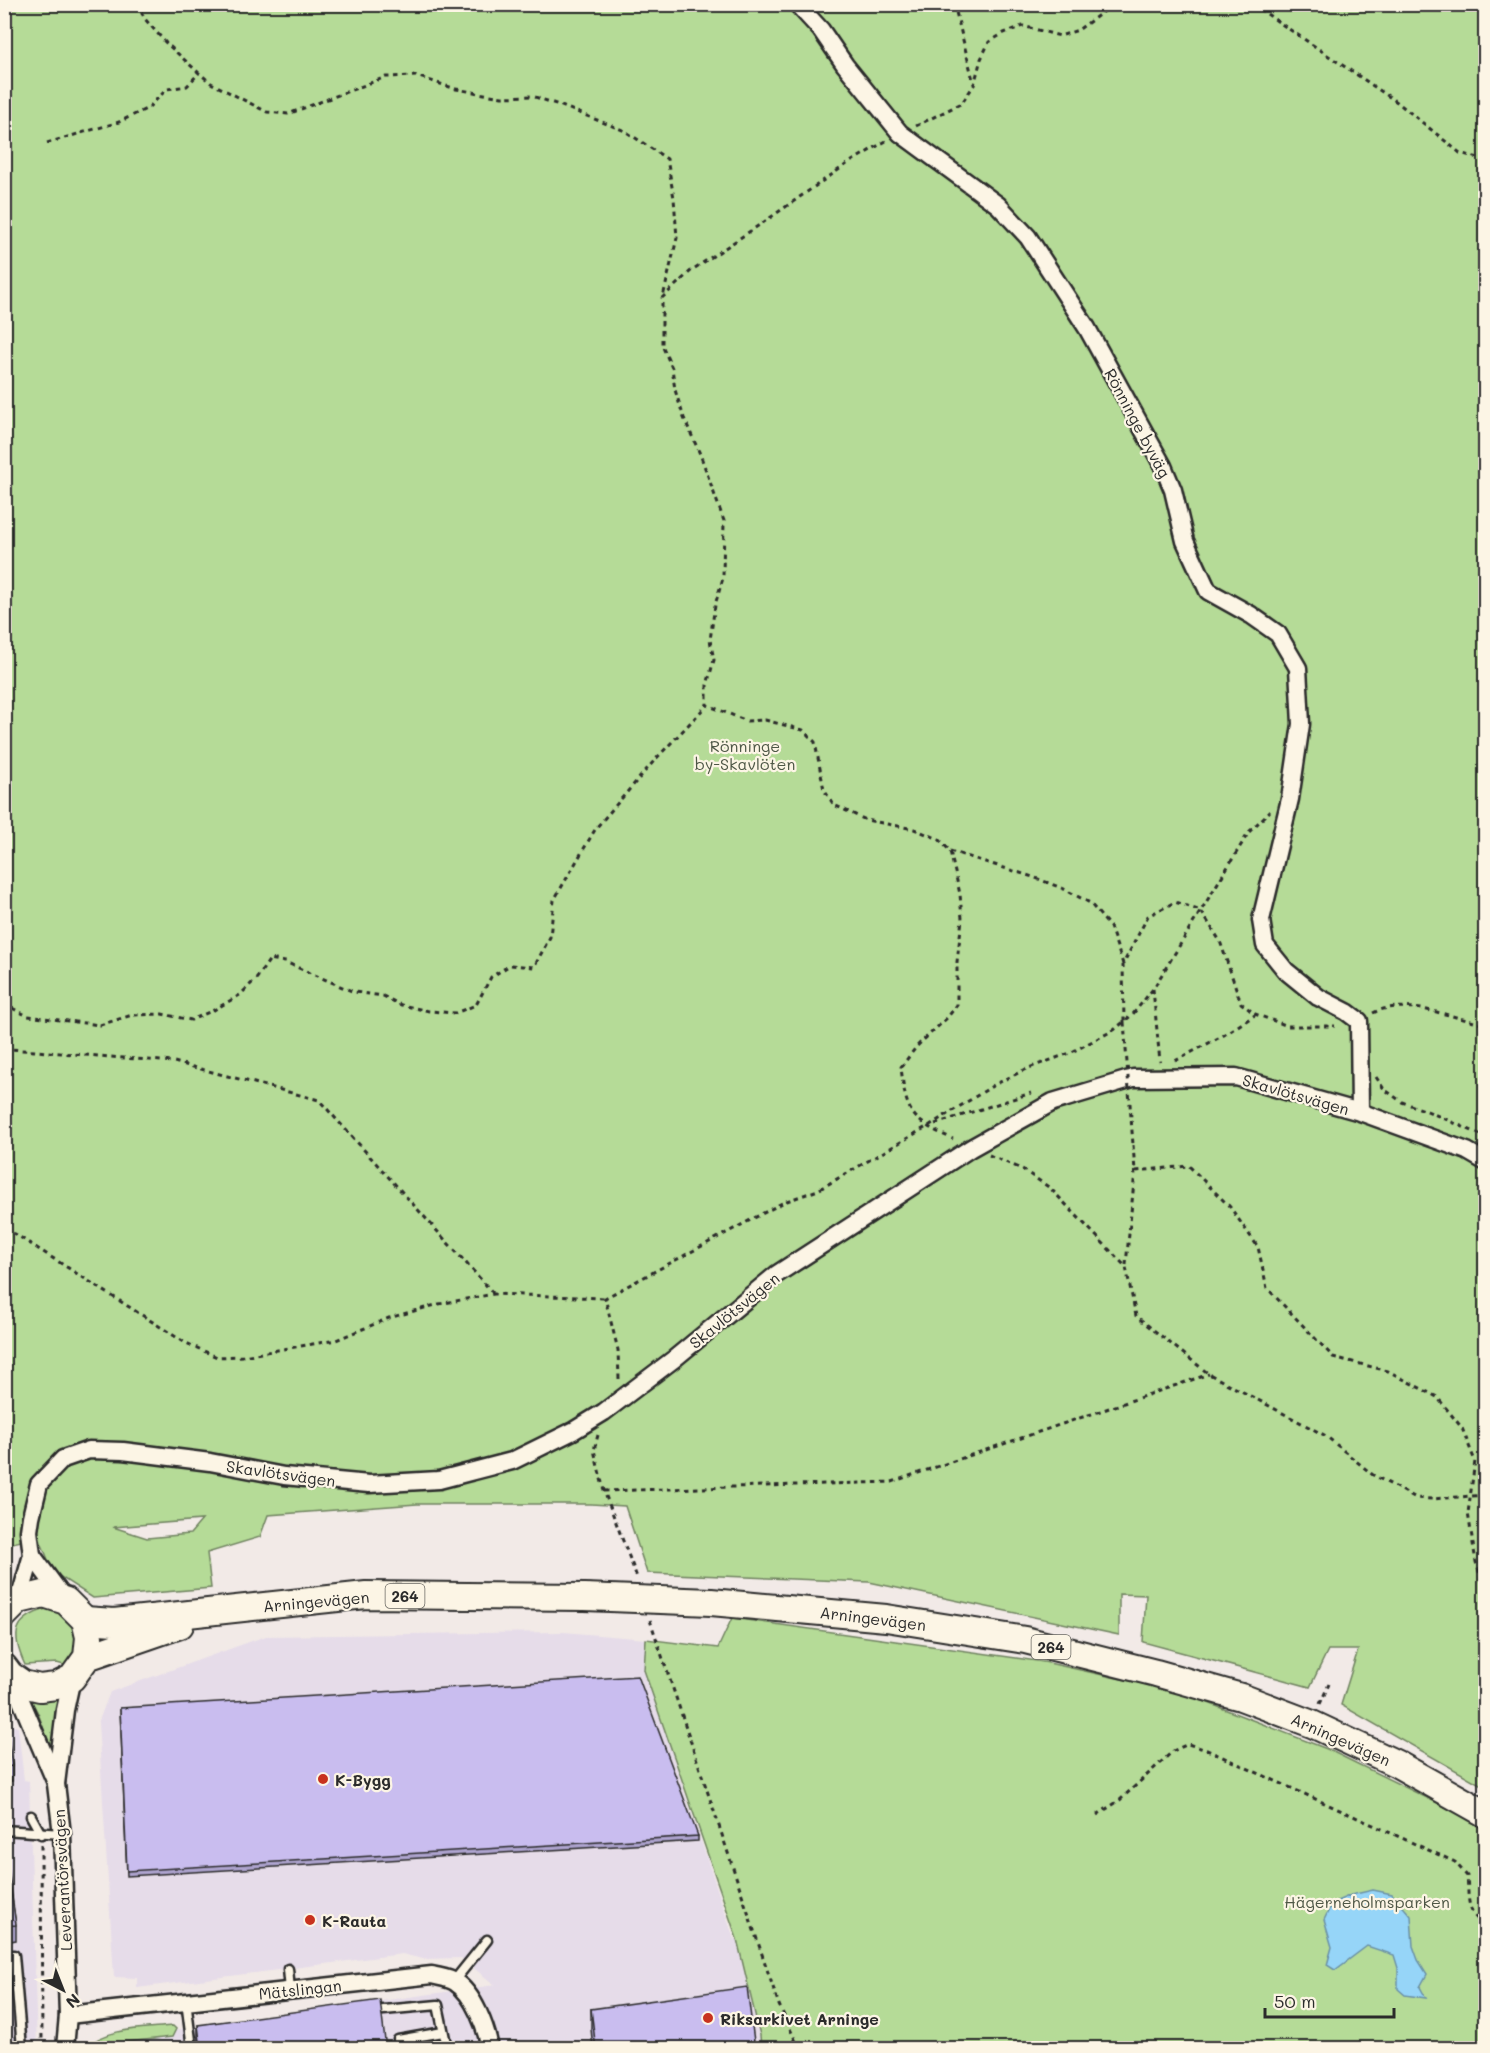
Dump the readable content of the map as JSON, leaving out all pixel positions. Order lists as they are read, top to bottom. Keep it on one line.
{"streets":{"main road":["264","Arningevägen"],"street":["Rönninge byväg","Skavlötsvägen","Leverantörsvägen","Mätslingan"]},"crossings":[["Rönninge byväg","Skavlötsvägen"],["Leverantörsvägen","Mätslingan"]],"parks":["Rönninge by-Skavlöten","Hägerneholmsparken"],"places":["K-Bygg","K-Rauta","Riksarkivet Arninge"],"scale_bar":"50 m","north":"bottom right"}
